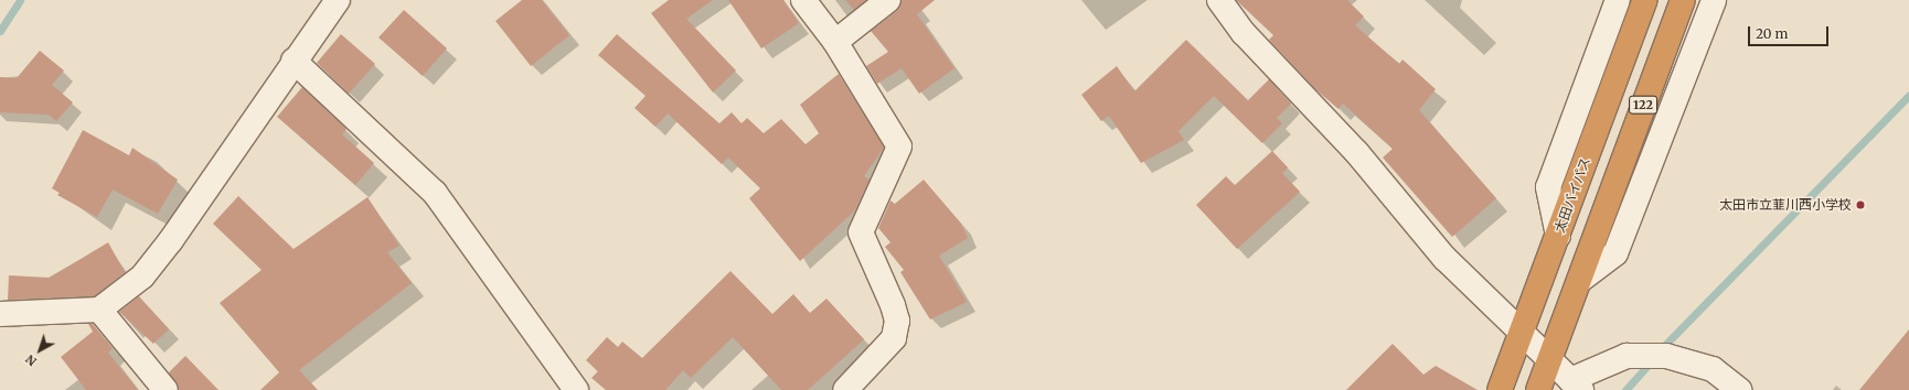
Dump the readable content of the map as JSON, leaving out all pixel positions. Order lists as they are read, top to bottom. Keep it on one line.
{"streets":{"highway":["122","太田バイパス"]},"places":["太田市立韮川西小学校"],"scale_bar":"20 m","north":"bottom left"}
